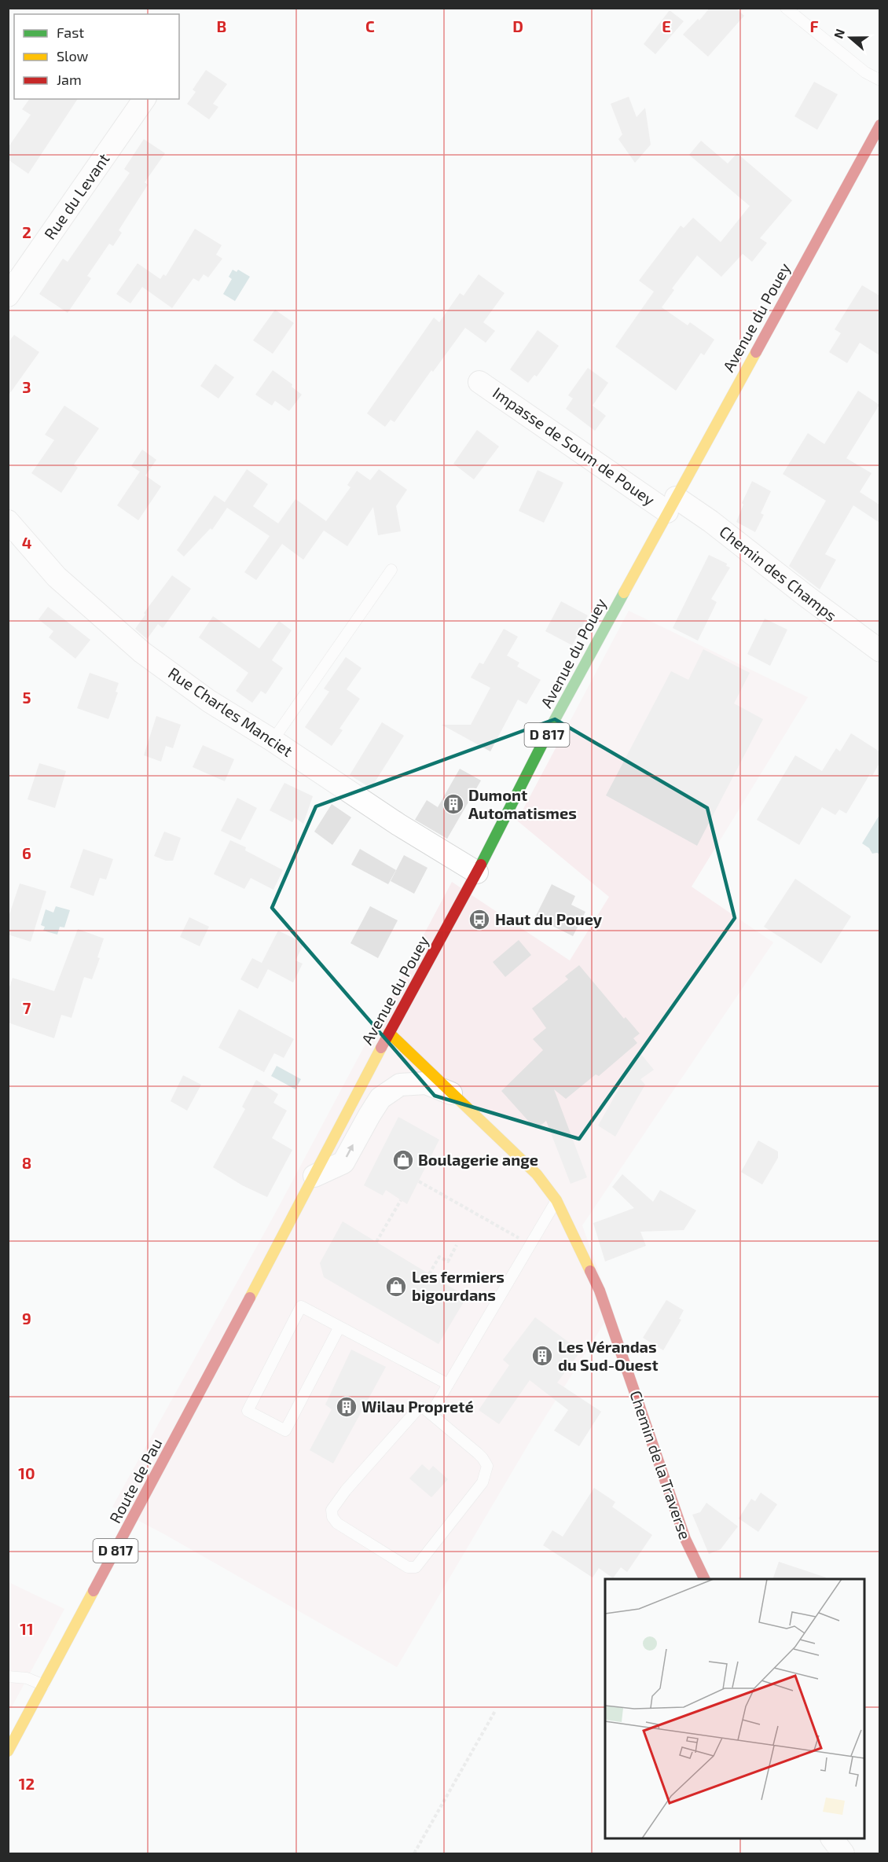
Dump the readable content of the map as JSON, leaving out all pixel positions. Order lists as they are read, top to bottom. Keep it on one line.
{"streets":{"main road":["Avenue du Pouey","D 817","Chemin de la Traverse","Route de Pau"],"street":["Rue du Levant","Impasse de Soum de Pouey","Chemin des Champs","Rue Charles Manciet"]},"crossings":[["Avenue du Pouey","Impasse de Soum de Pouey"],["Avenue du Pouey","Chemin des Champs"],["Avenue du Pouey","Rue Charles Manciet"],["Avenue du Pouey","Chemin de la Traverse"],["Avenue du Pouey","Route de Pau"],["Impasse de Soum de Pouey","Chemin des Champs"]],"places":{"building":["Dumont Automatismes","Les Vérandas du Sud-Ouest","Wilau Propreté"],"bus stop":["Haut du Pouey"],"shop":["Boulagerie ange","Les fermiers bigourdans"]},"legend":["Fast","Slow","Jam"],"north":"left","grid":{"columns":["B","C","D","E","F"],"rows":["2","3","4","5","6","7","8","9","10","11","12"]}}
